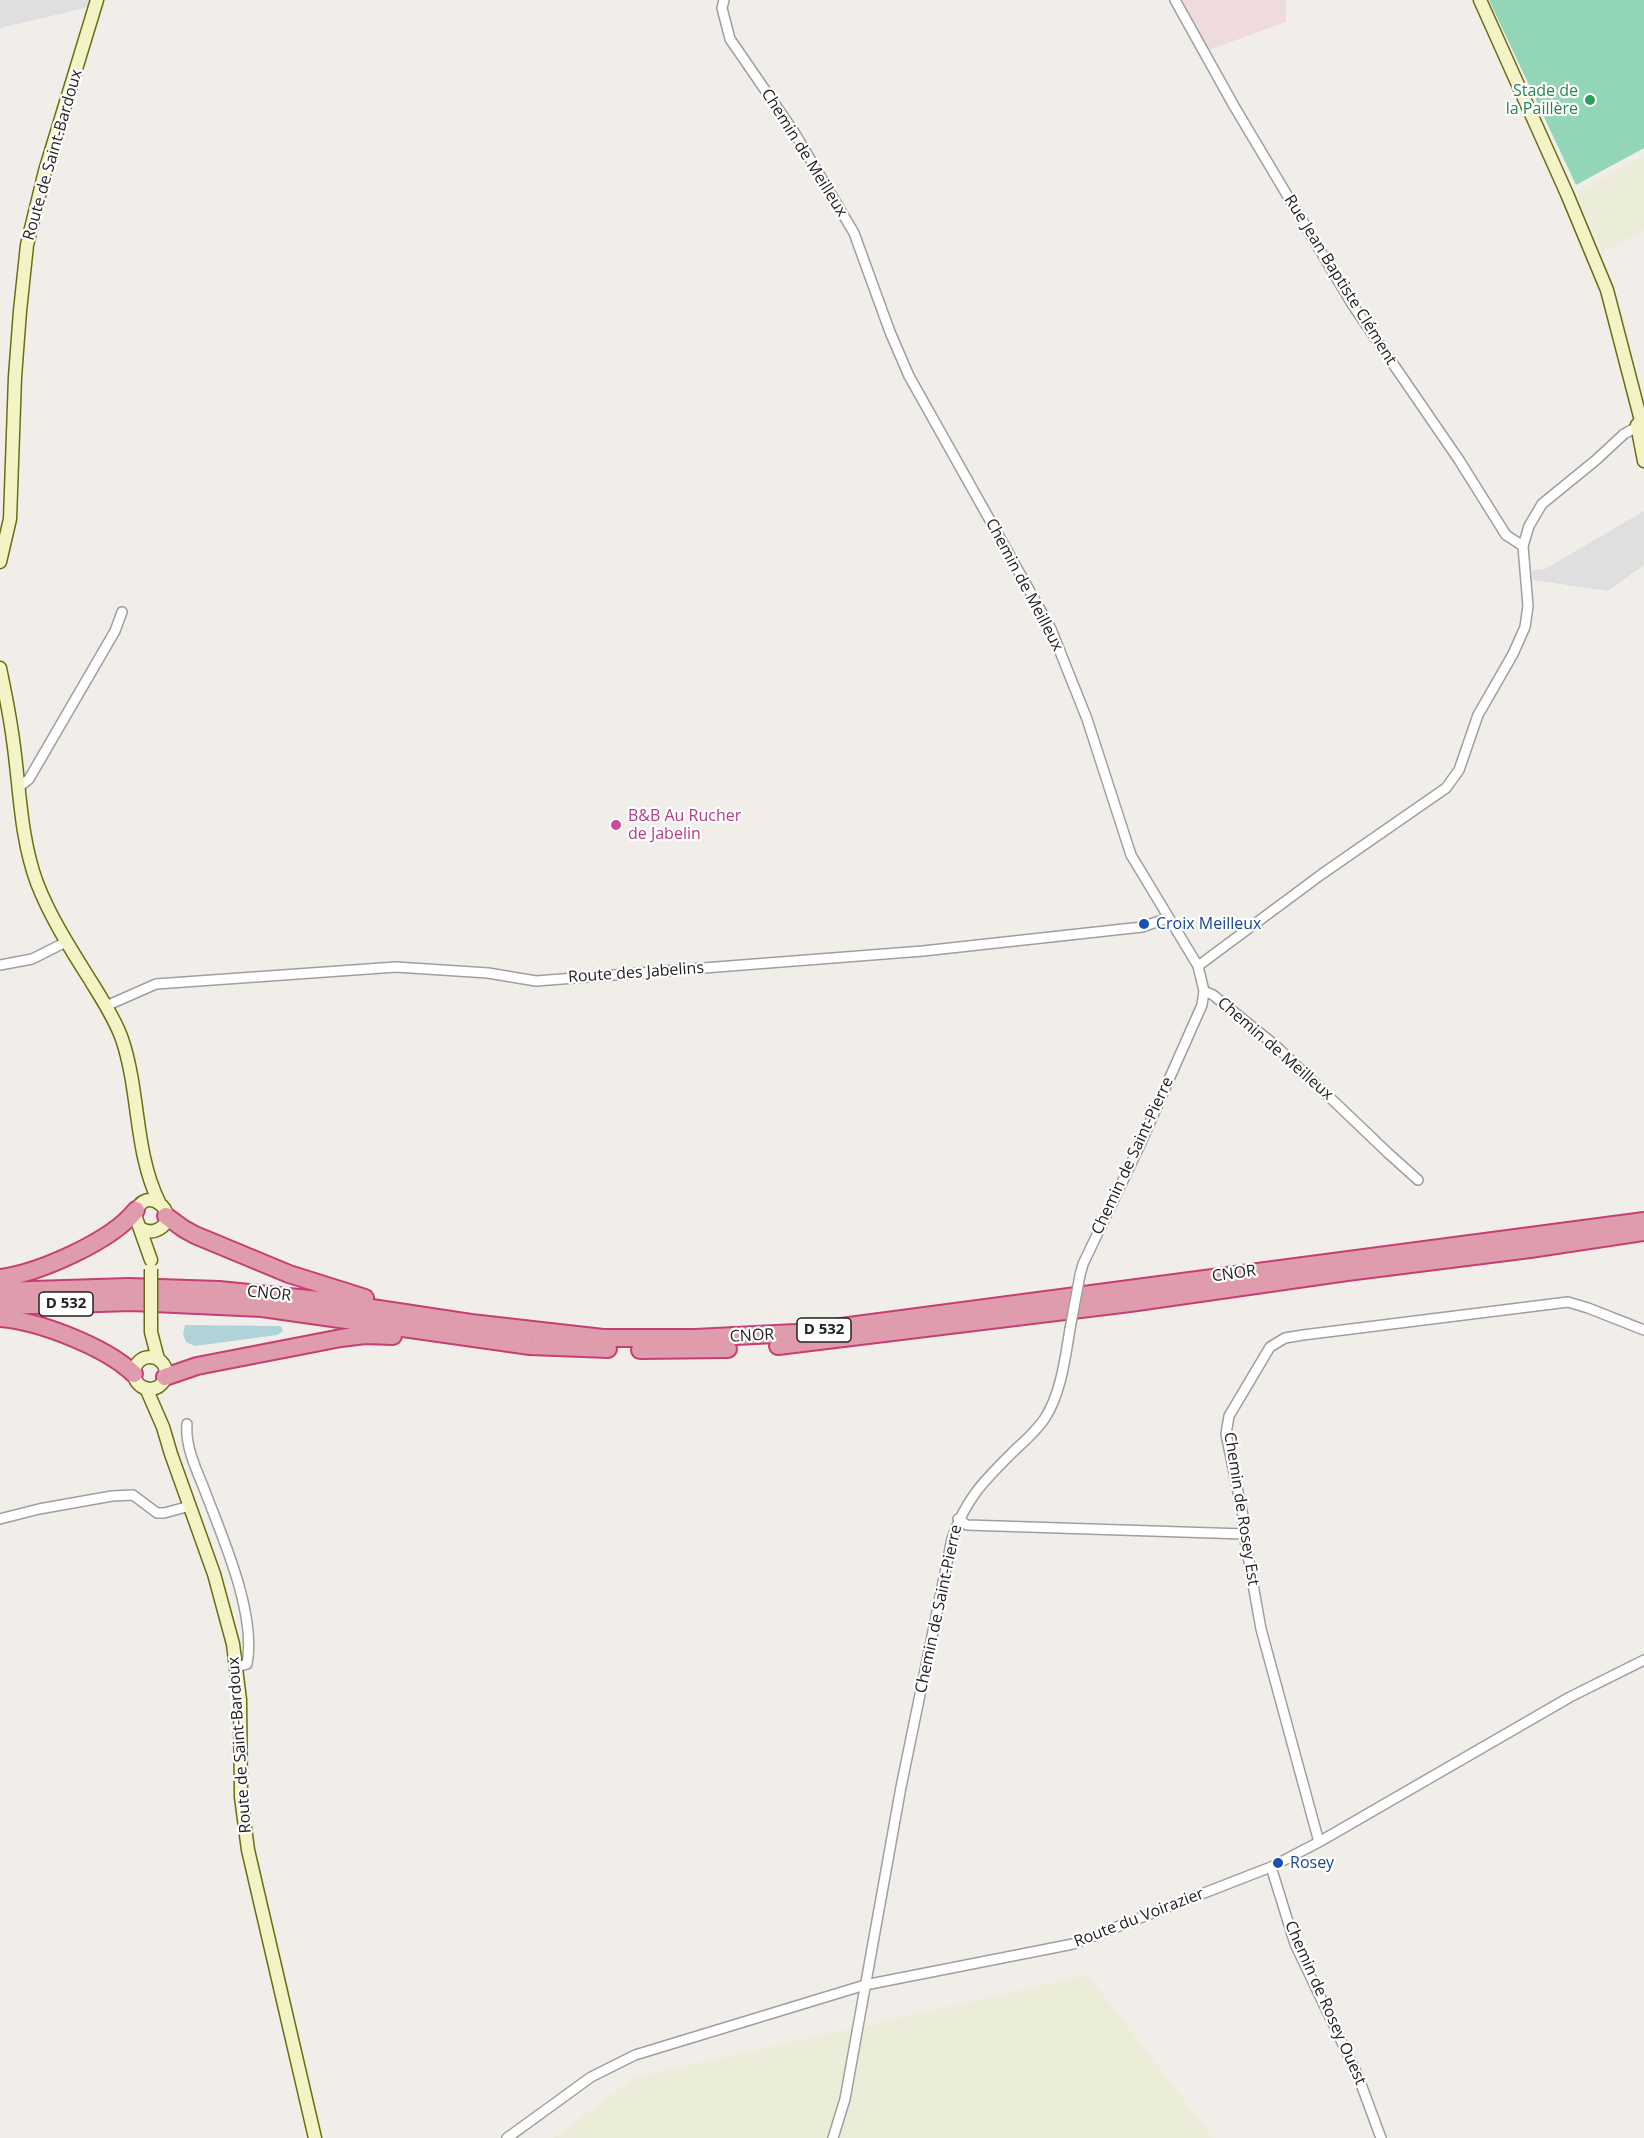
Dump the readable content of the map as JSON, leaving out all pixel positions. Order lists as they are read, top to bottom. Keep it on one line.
{"streets":{"highway":["CNOR","D 532"],"street":["Chemin de Meilleux","Route de Saint-Bardoux","Rue Jean Baptiste Clément","Route des Jabelins","Chemin de Saint-Pierre","Chemin de Rosey Est","Route du Voirazier","Chemin de Rosey Ouest"]},"crossings":[["Chemin de Meilleux","Route des Jabelins"],["Chemin de Meilleux","Chemin de Saint-Pierre"],["Chemin de Saint-Pierre","Route du Voirazier"],["Chemin de Rosey Est","Route du Voirazier"],["Route du Voirazier","Chemin de Rosey Ouest"]],"places":["Stade de la Paillère","B&B Au Rucher de Jabelin","Croix Meilleux","Rosey"]}
